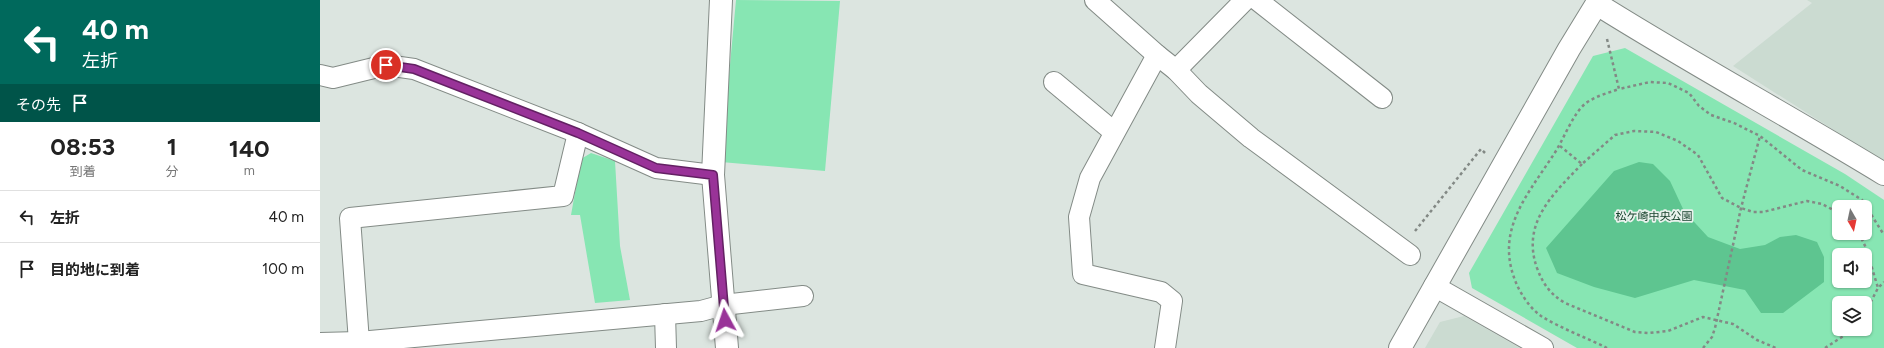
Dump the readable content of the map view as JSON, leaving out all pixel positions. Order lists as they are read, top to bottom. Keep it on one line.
{"parks":["松ケ崎中央公園"],"north":"bottom","page":{"turn":["40 m","左折"],"then":"その先","eta":["08:53","到着","1","分","140","m"],"list":[{"name":"左折","value":"40 m"},{"name":"目的地に到着","value":"100 m"}]}}
